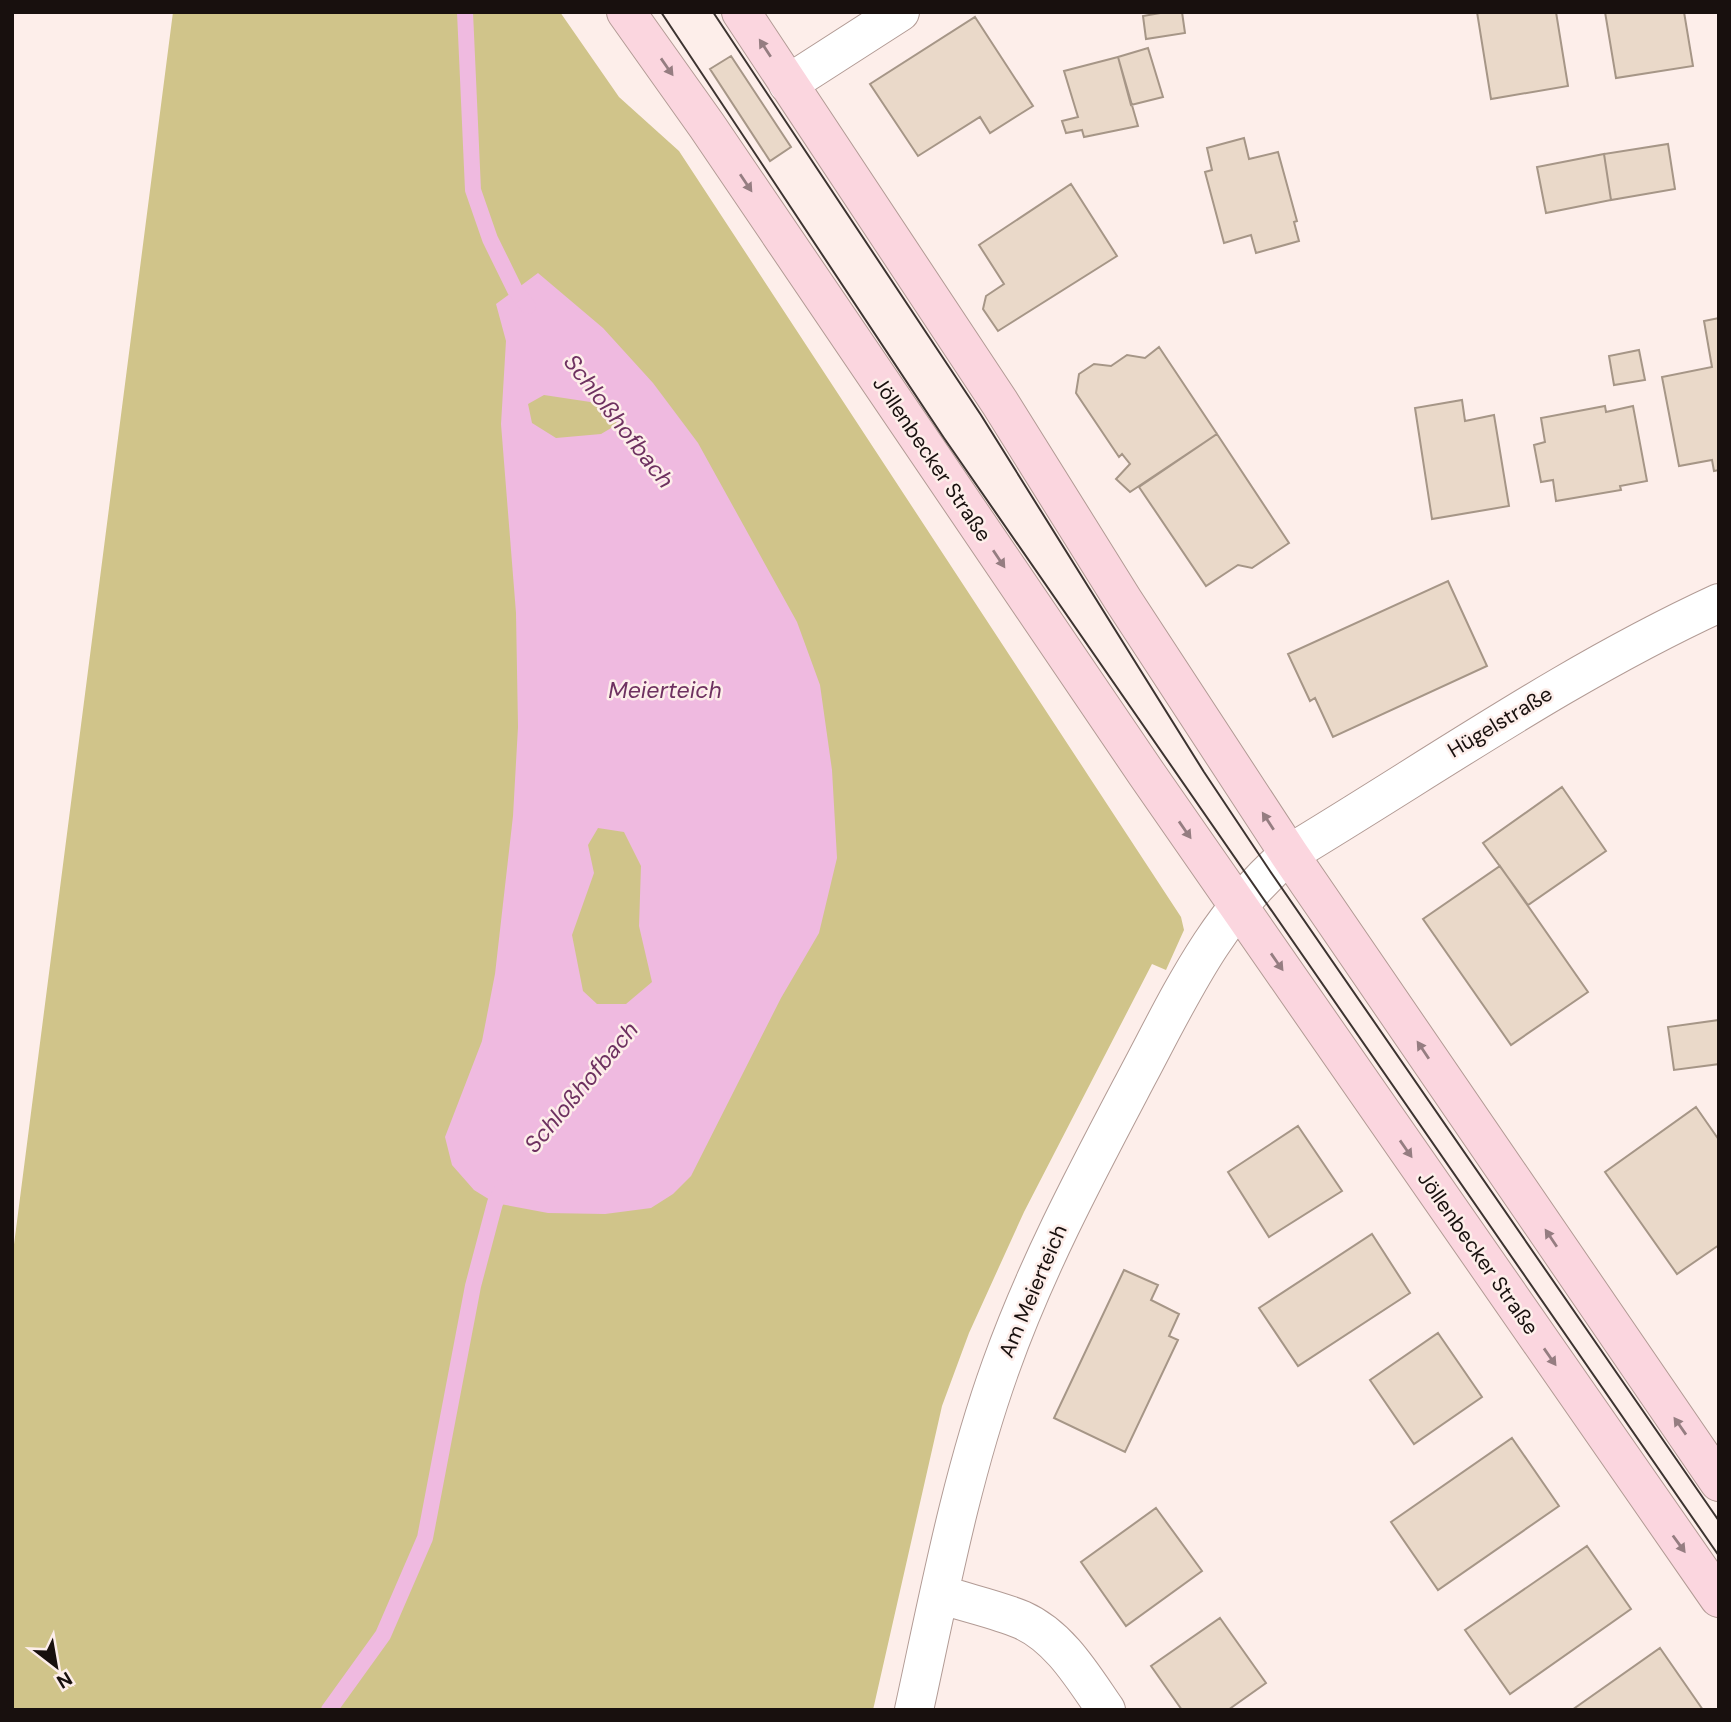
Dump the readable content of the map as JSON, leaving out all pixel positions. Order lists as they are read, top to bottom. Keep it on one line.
{"streets":{"main road":["Jöllenbecker Straße"],"street":["Hügelstraße","Am Meierteich"]},"crossings":[["Jöllenbecker Straße","Am Meierteich"]],"water":["Schloßhofbach","Meierteich"],"north":"bottom right"}
